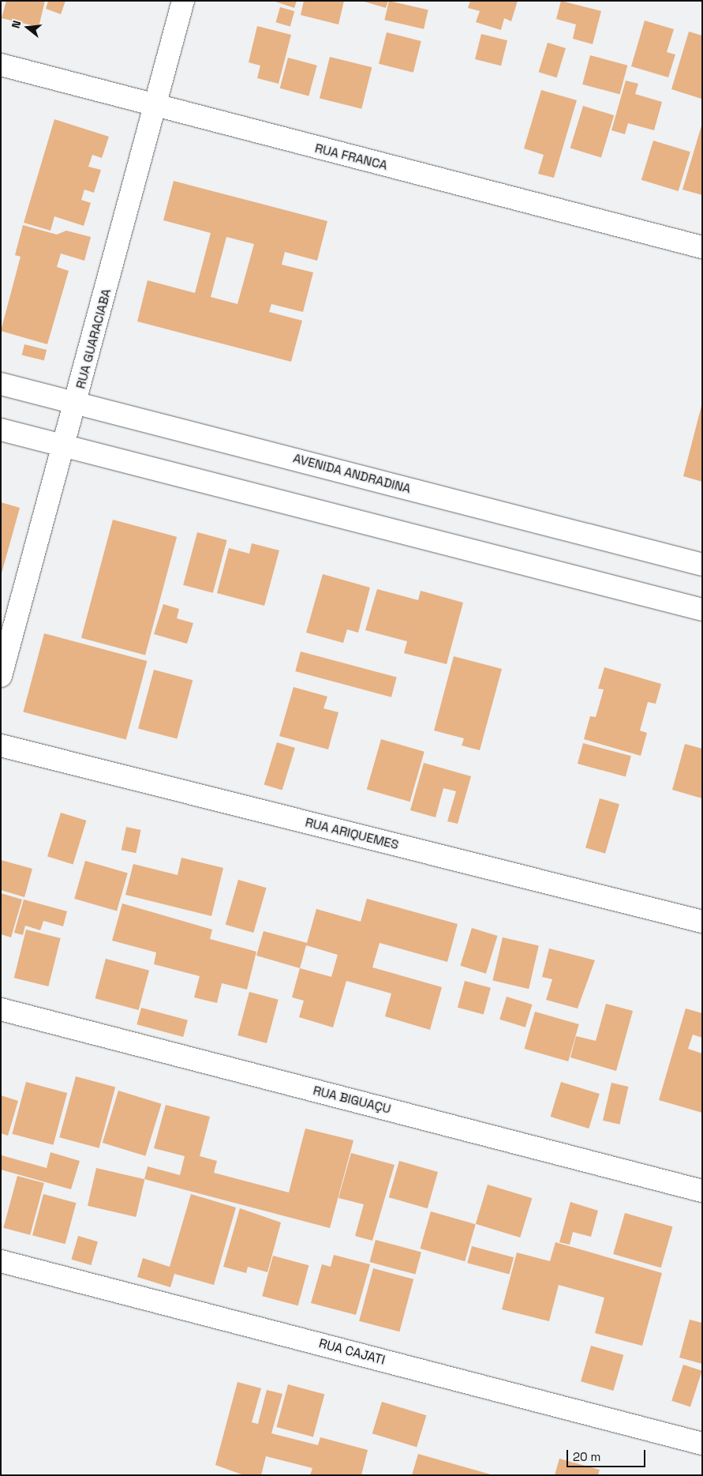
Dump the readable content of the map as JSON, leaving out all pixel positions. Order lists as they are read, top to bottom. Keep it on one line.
{"streets":{"street":["RUA FRANCA","RUA GUARACIABA","AVENIDA ANDRADINA","RUA ARIQUEMES","RUA BIGUAÇU","RUA CAJATI"]},"crossings":[["RUA FRANCA","RUA GUARACIABA"],["RUA GUARACIABA","AVENIDA ANDRADINA"]],"scale_bar":"20 m","north":"left"}
